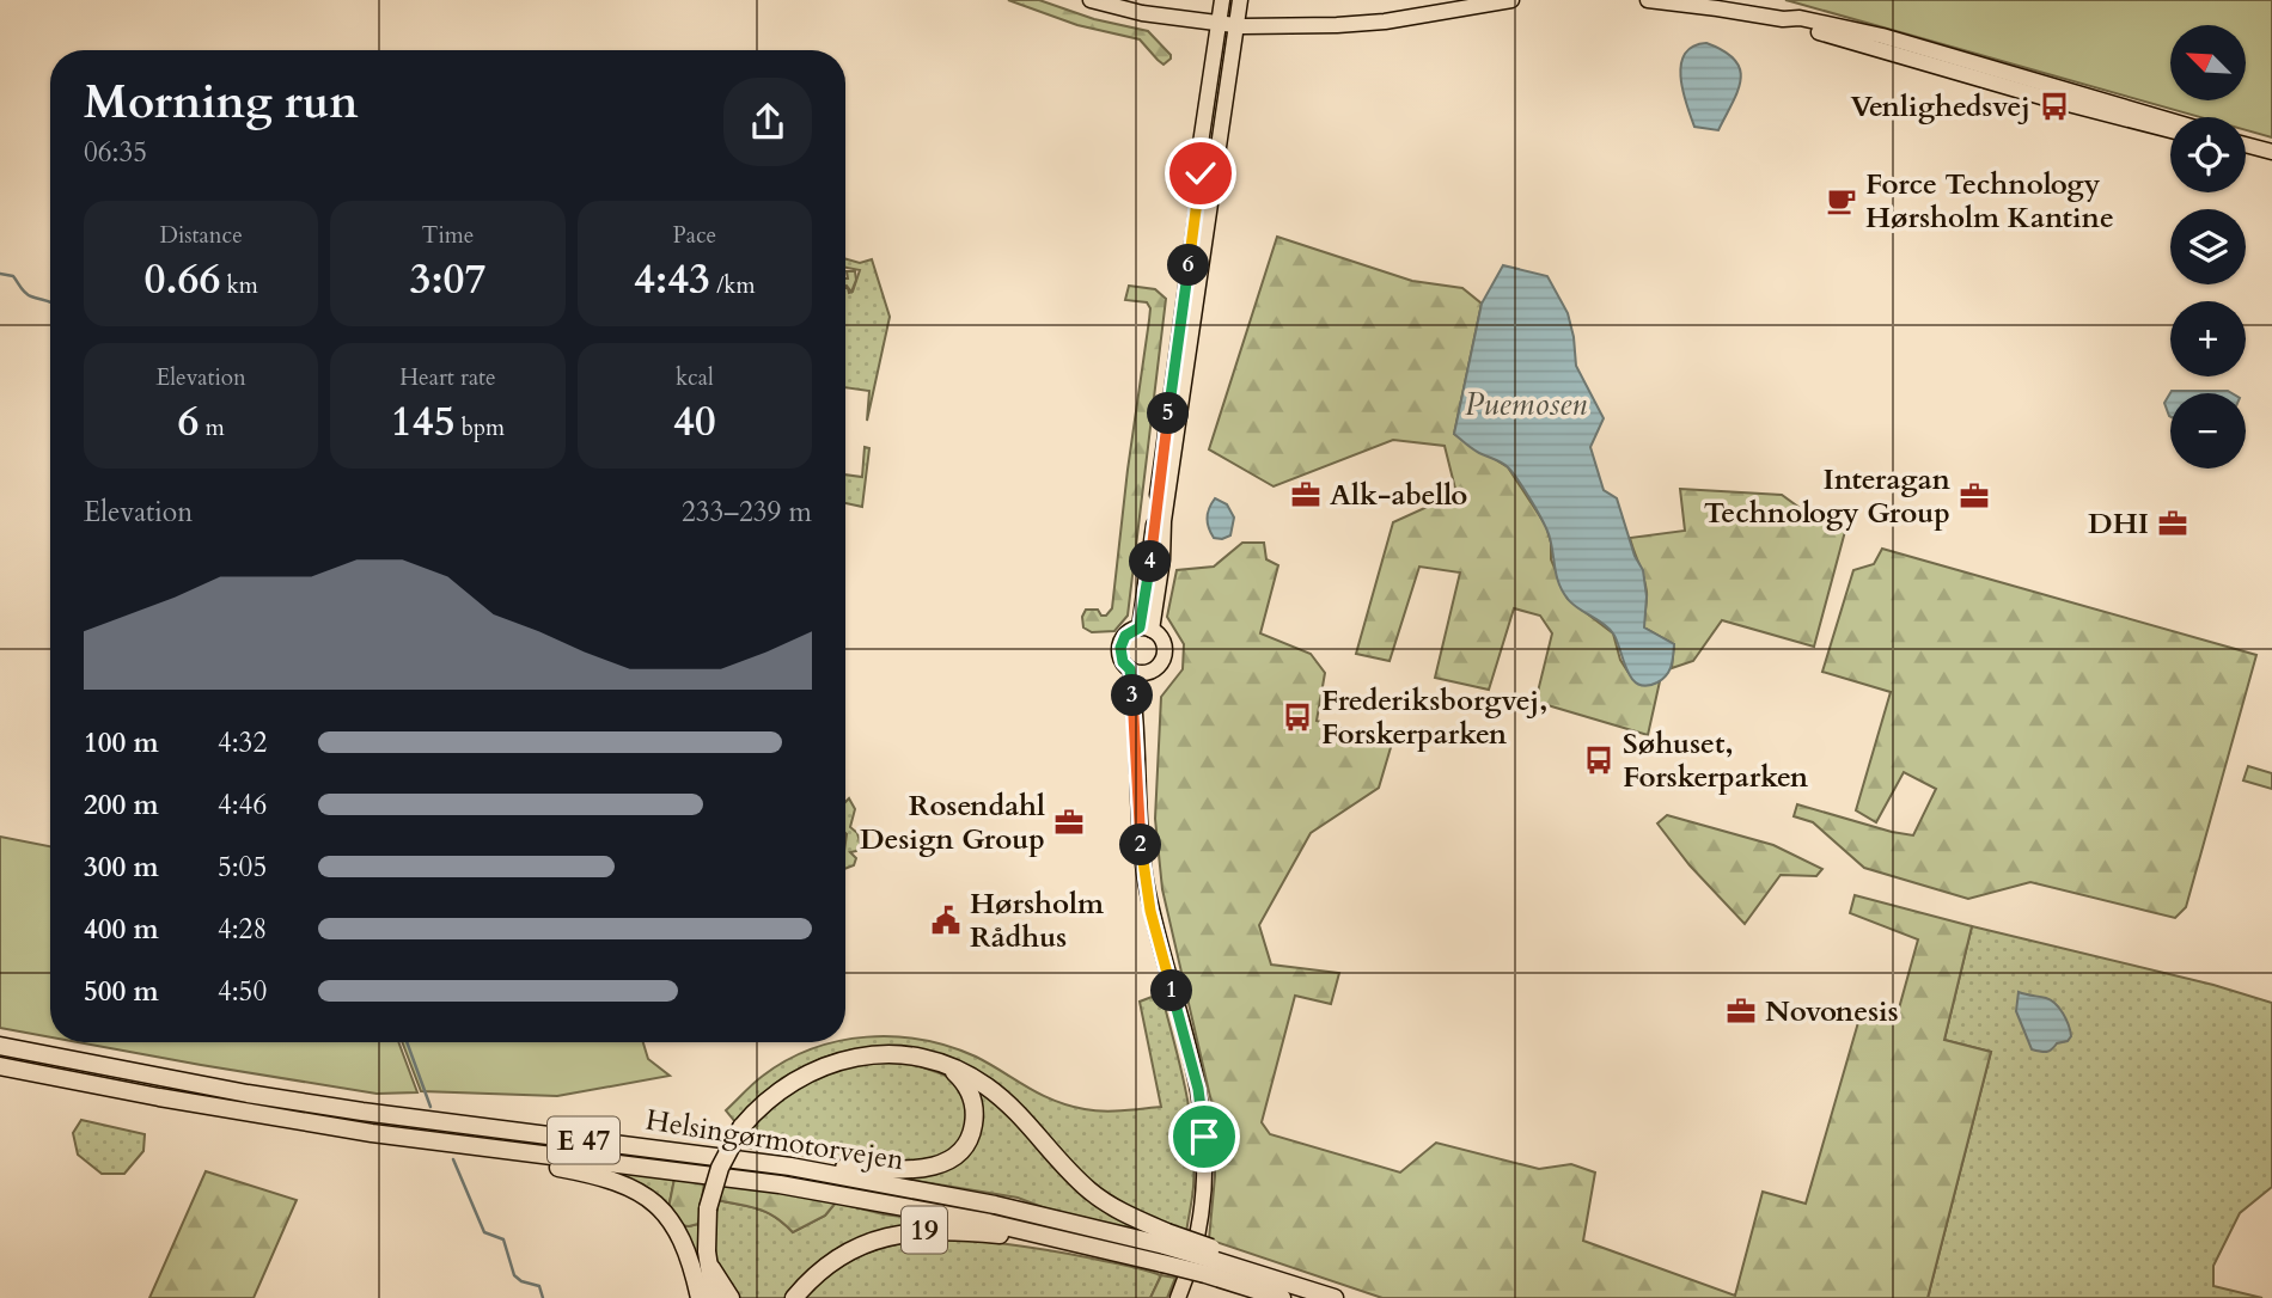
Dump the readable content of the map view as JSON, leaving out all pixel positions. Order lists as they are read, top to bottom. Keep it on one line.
{"streets":{"highway":["E 47","Helsingørmotorvejen","19"]},"crossings":[["Helsingørmotorvejen","19"]],"water":["Puemosen"],"places":{"bus stop":["Venlighedsvej","Frederiksborgvej, Forskerparken","Søhuset, Forskerparken"],"cafe":["Force Technology Hørsholm Kantine"],"office":["Alk-abello","Interagan Technology Group","DHI","Rosendahl Design Group","Novonesis"],"public building":["Hørsholm Rådhus"]},"north":"top left","page":{"map_buttons":["+","−"],"heading":["Morning run","06:35"],"stats":[["Distance","0.66 km"],["Time","3:07"],["Pace","4:43 /km"],["Elevation","6 m"],["Heart rate","145 bpm"],["kcal","40"]],"pins":["6","5","4","3","2","1"],"chart":["Elevation","233–239 m"],"list":[{"name":"100 m","note":"4:32"},{"name":"200 m","note":"4:46"},{"name":"300 m","note":"5:05"},{"name":"400 m","note":"4:28"},{"name":"500 m","note":"4:50"}]}}
